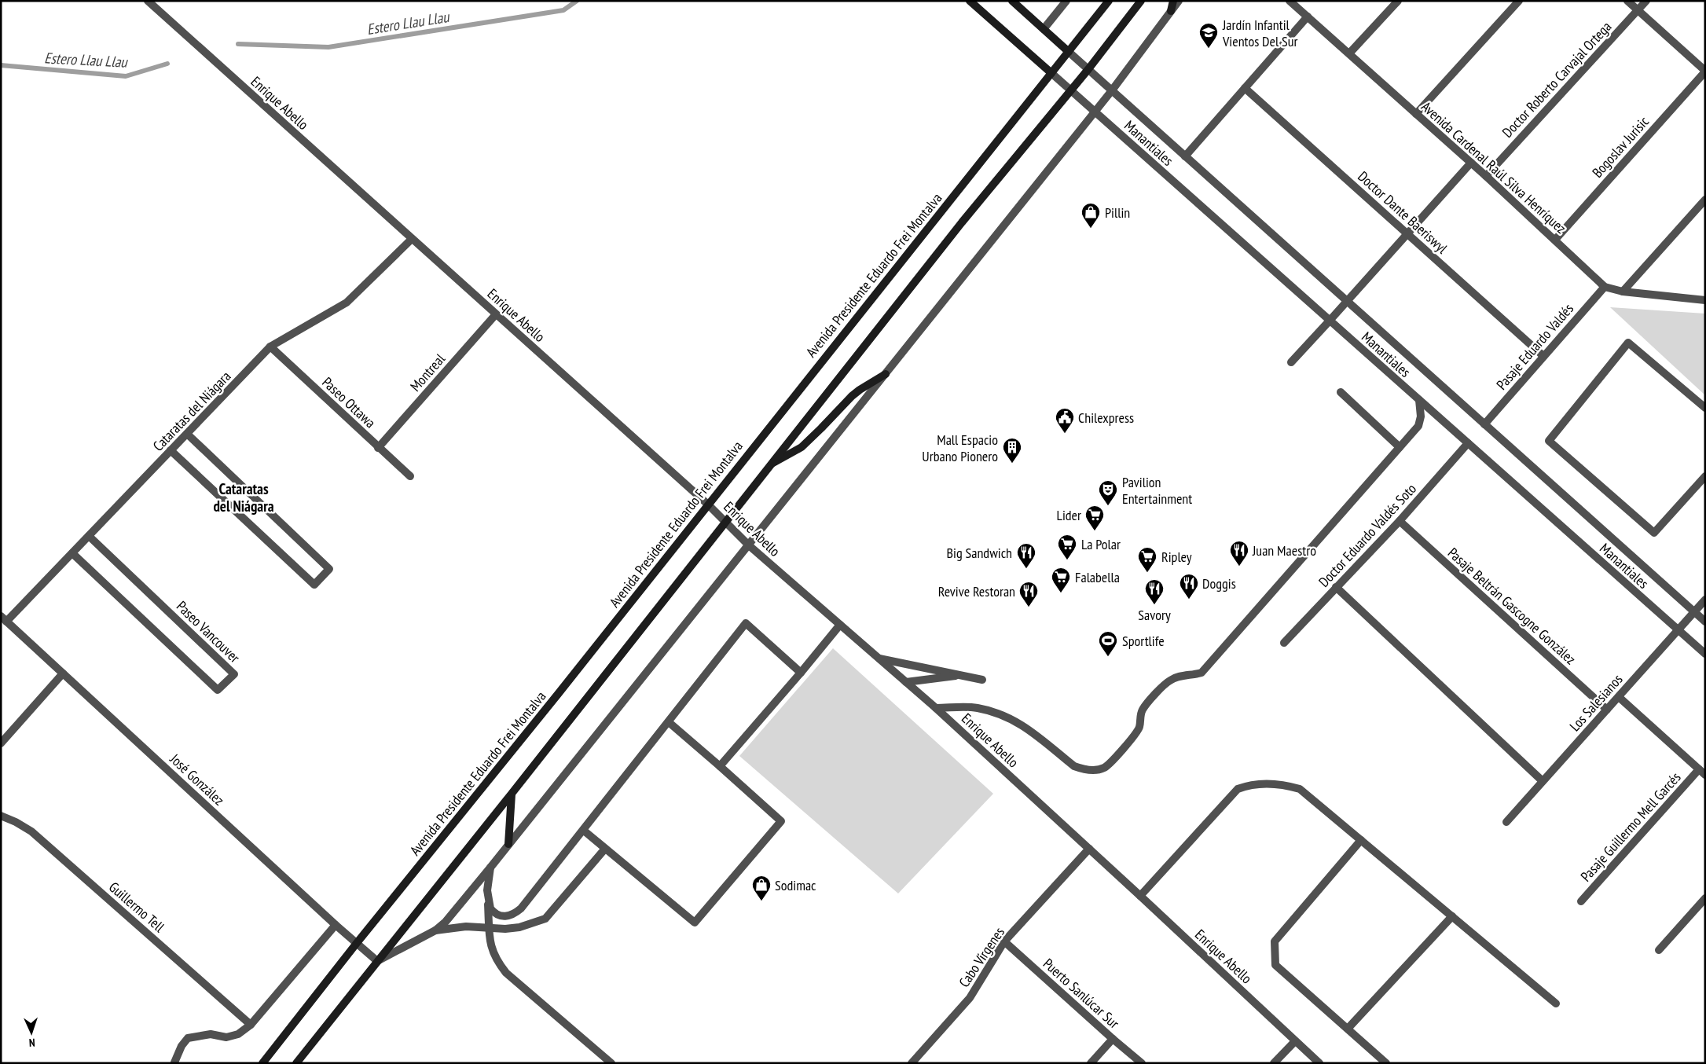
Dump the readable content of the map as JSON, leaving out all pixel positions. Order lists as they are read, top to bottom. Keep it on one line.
{"streets":{"main road":["Avenida Presidente Eduardo Frei Montalva"],"street":["Doctor Roberto Carvajal Ortega","Enrique Abello","Manantiales","Bogoslav Jurisic","Avenida Cardenal Raúl Silva Henríquez","Doctor Dante Baeriswyl","Pasaje Eduardo Valdés","Montreal","Paseo Ottawa","Cataratas del Niágara","Doctor Eduardo Valdés Soto","Pasaje Beltrán Gascogne González","Paseo Vancouver","Los Salesianos","José González","Pasaje Guillermo Mell Garcés","Guillermo Tell","Cabo Vírgenes","Puerto Sanlúcar Sur"]},"crossings":[["Doctor Roberto Carvajal Ortega","Avenida Cardenal Raúl Silva Henríquez"],["Enrique Abello","Avenida Presidente Eduardo Frei Montalva"],["Enrique Abello","Montreal"],["Enrique Abello","Cataratas del Niágara"],["Enrique Abello","Cabo Vírgenes"],["Manantiales","Avenida Presidente Eduardo Frei Montalva"],["Manantiales","Pasaje Eduardo Valdés"],["Manantiales","Doctor Eduardo Valdés Soto"],["Manantiales","Los Salesianos"],["Bogoslav Jurisic","Avenida Cardenal Raúl Silva Henríquez"],["Avenida Cardenal Raúl Silva Henríquez","Pasaje Eduardo Valdés"],["Doctor Dante Baeriswyl","Pasaje Eduardo Valdés"],["Avenida Presidente Eduardo Frei Montalva","José González"],["Montreal","Paseo Ottawa"],["Paseo Ottawa","Cataratas del Niágara"],["Cataratas del Niágara","Paseo Vancouver"],["Cataratas del Niágara","José González"],["Doctor Eduardo Valdés Soto","Pasaje Beltrán Gascogne González"],["Pasaje Beltrán Gascogne González","Los Salesianos"],["Cabo Vírgenes","Puerto Sanlúcar Sur"]],"districts":["Cataratas del Niágara"],"water":["Estero Llau Llau"],"places":{"school or university":["Jardín Infantil Vientos Del Sur"],"shop":["Pillin","Sodimac"],"public building":["Chilexpress"],"building":["Mall Espacio Urbano Pionero"],"theatre":["Pavilion Entertainment"],"supermarket":["Lider","La Polar","Ripley","Falabella"],"restaurant":["Juan Maestro","Big Sandwich","Doggis","Savory","Revive Restoran"],"sports":["Sportlife"]},"north":"bottom"}
